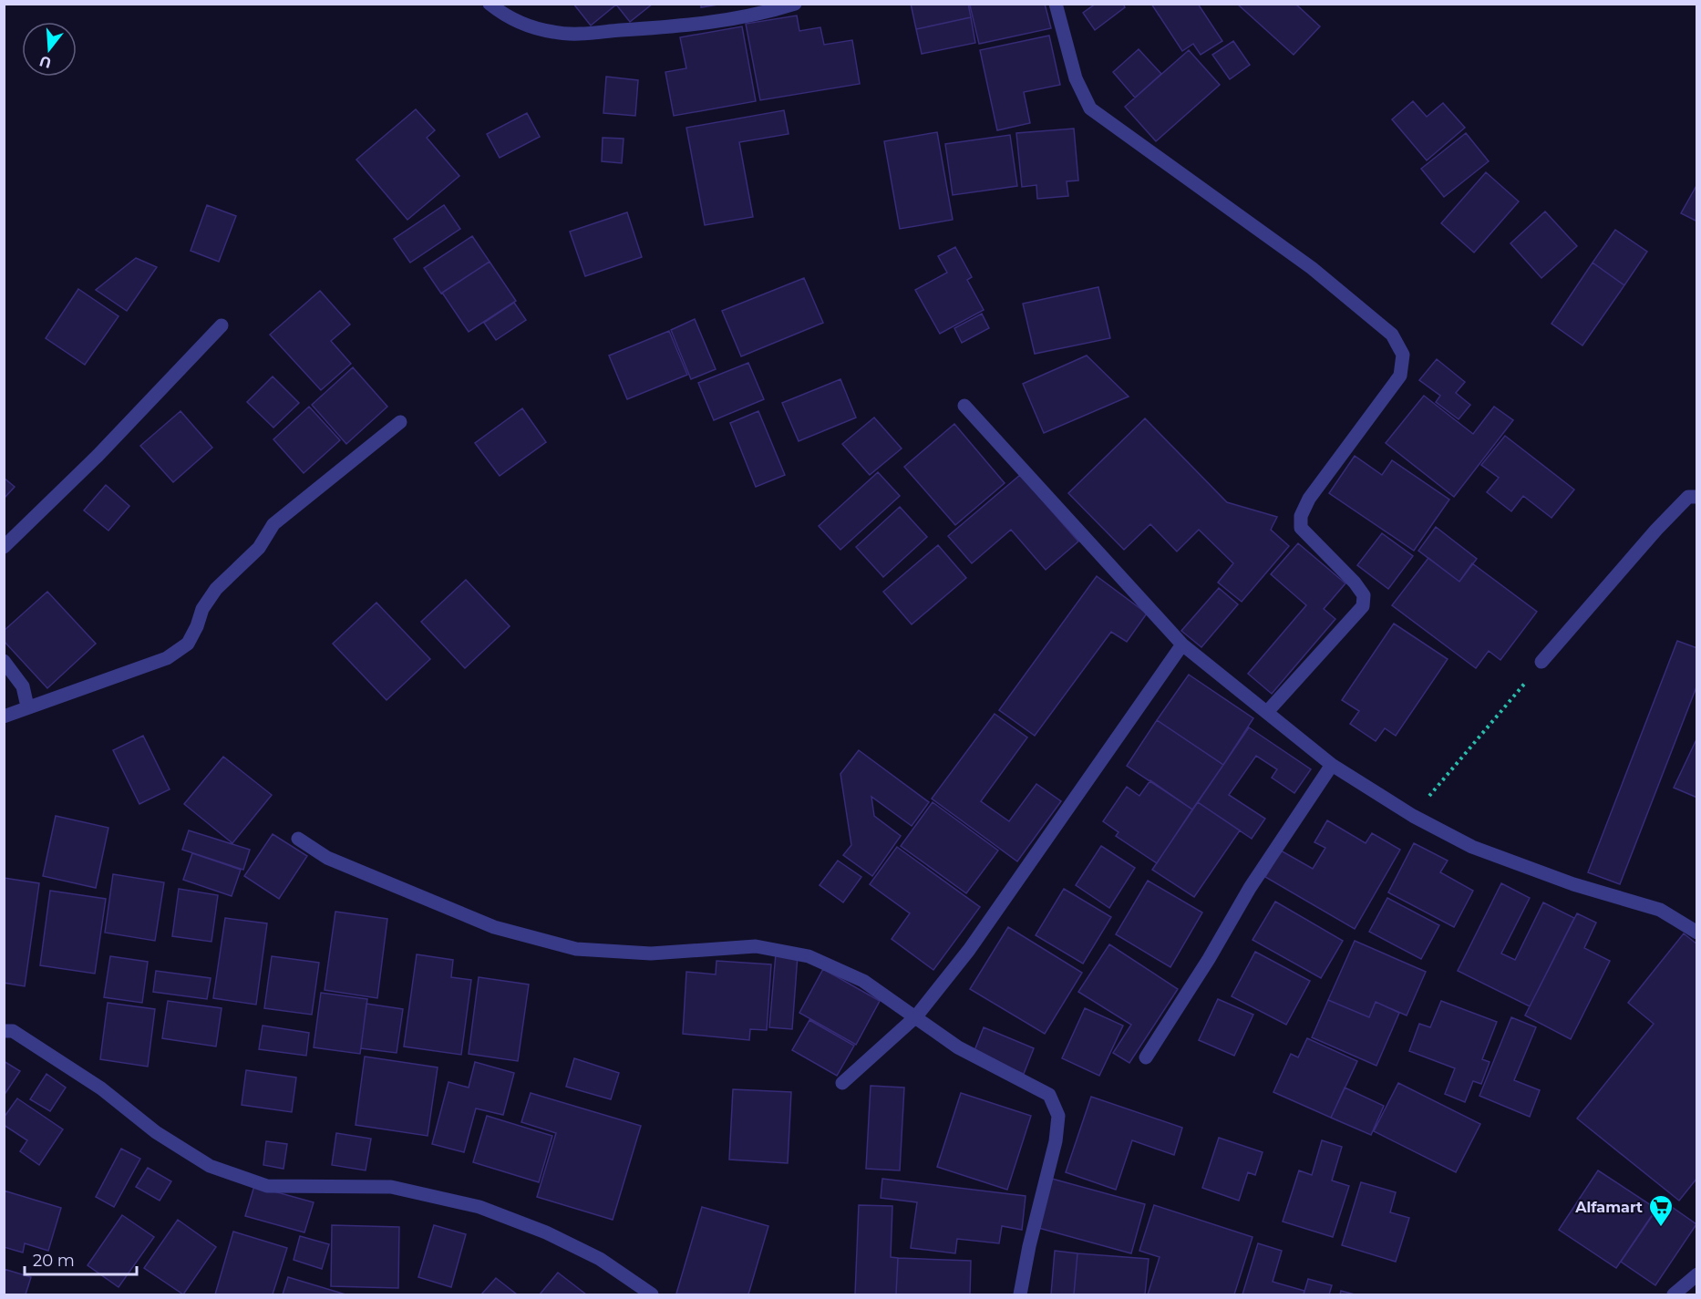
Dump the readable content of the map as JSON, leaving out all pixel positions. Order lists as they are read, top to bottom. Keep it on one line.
{"places":{"supermarket":["Alfamart"]},"scale_bar":"20 m","north":"bottom"}
